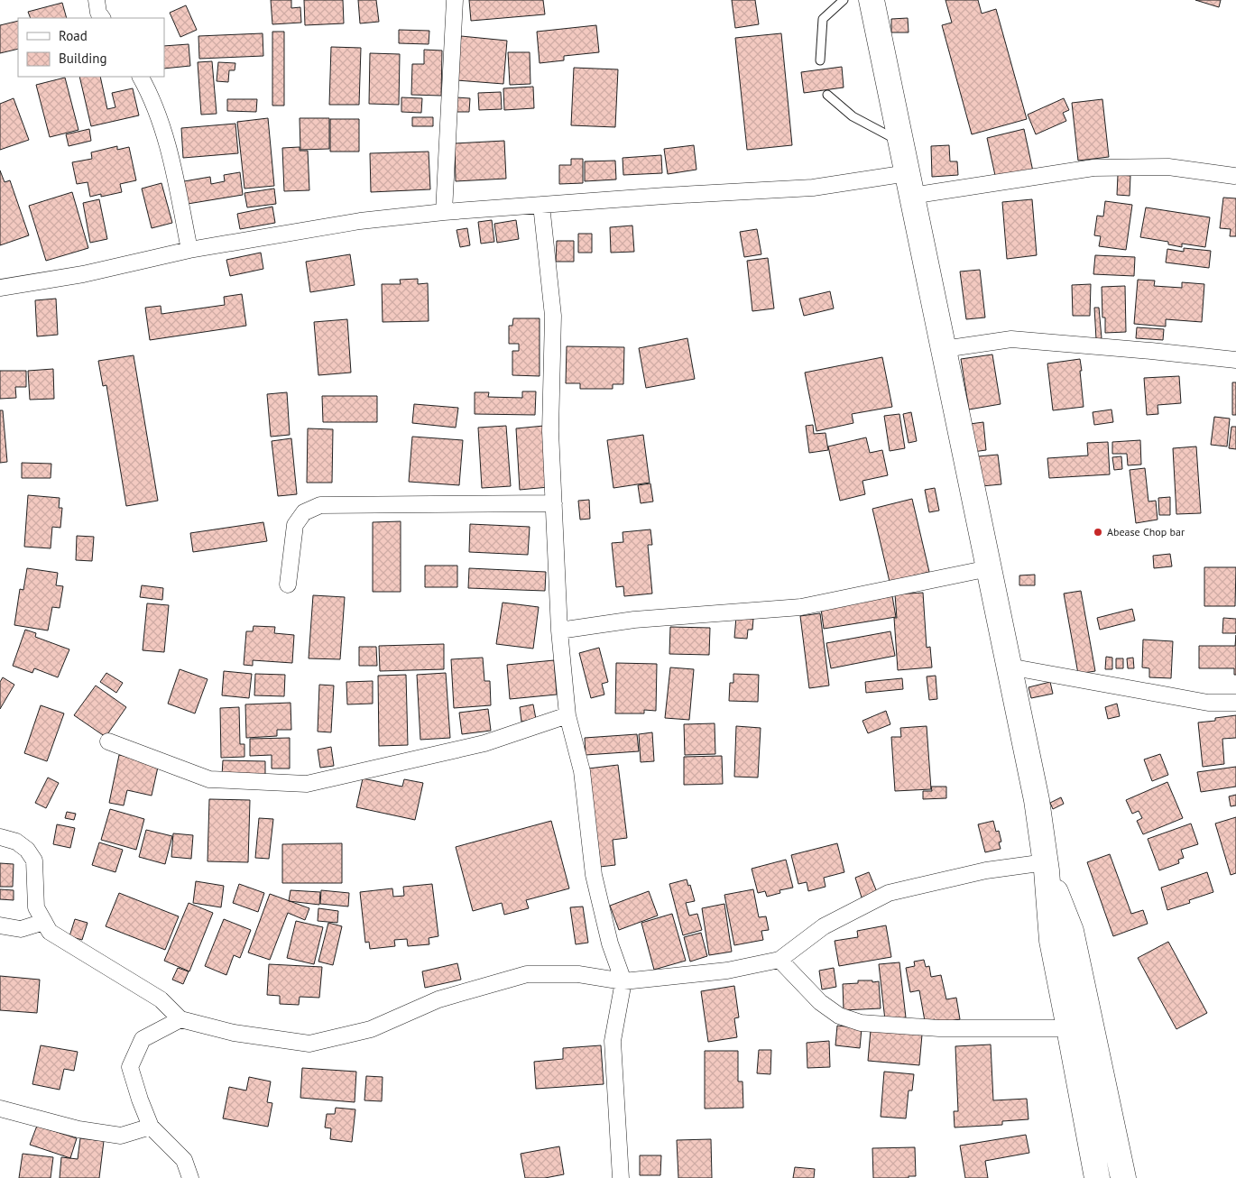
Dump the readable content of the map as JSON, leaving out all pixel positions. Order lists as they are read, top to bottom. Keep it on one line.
{"places":["Abease Chop bar"],"legend":["Road","Building"]}
